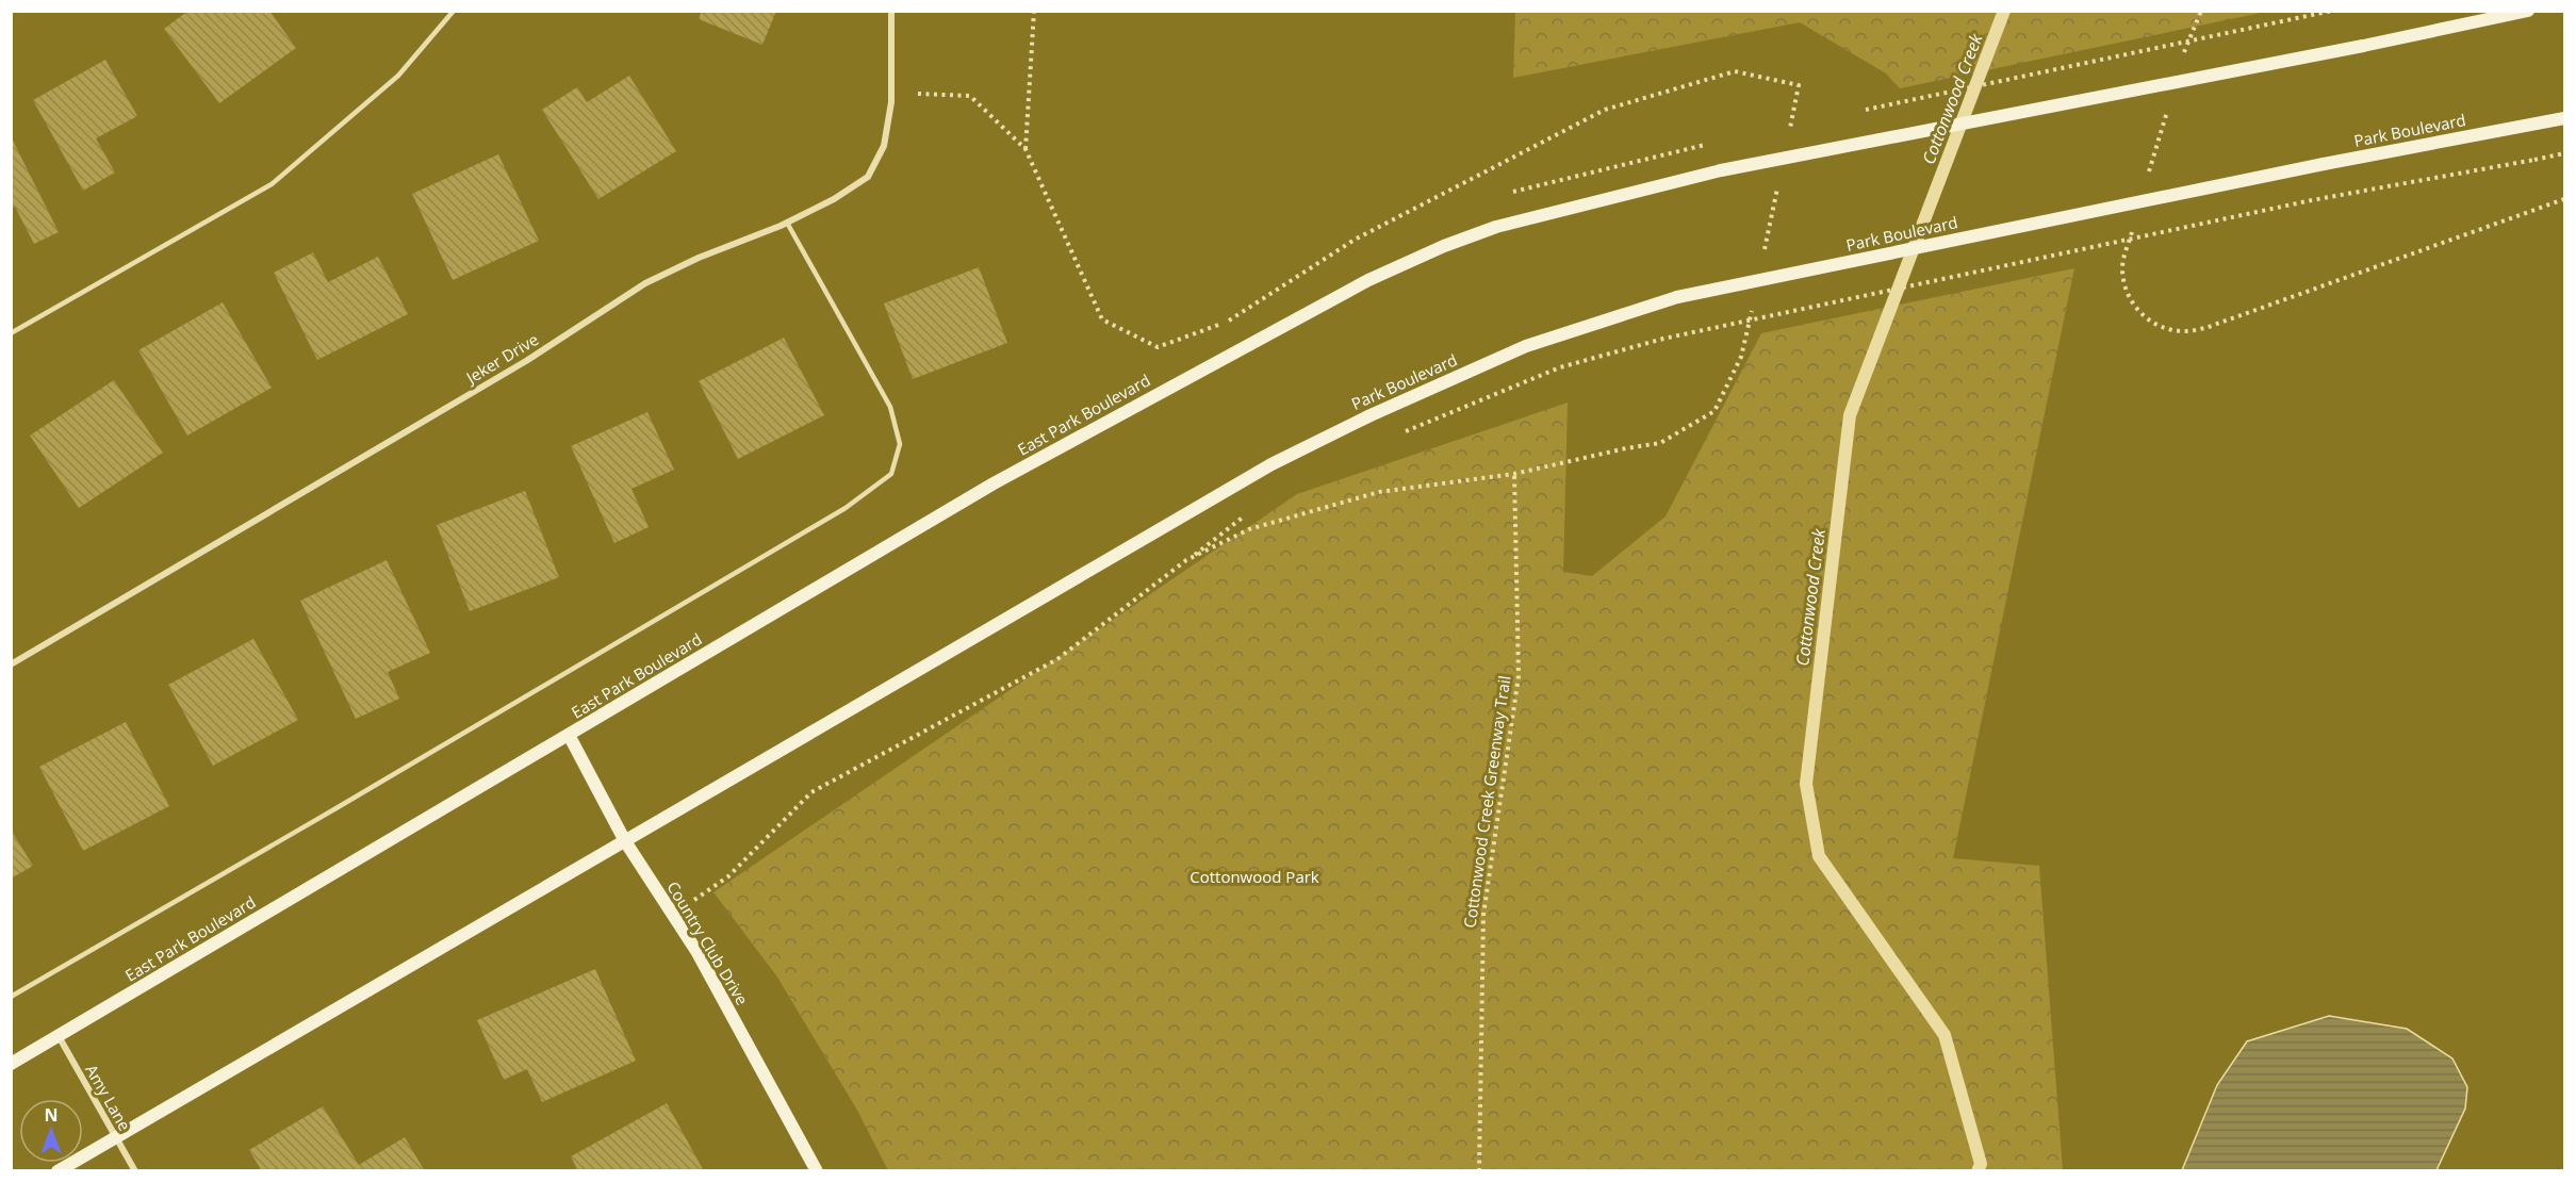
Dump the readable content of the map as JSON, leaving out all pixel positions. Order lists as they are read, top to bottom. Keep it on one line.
{"streets":{"main road":["Park Boulevard","East Park Boulevard","Country Club Drive"],"street":["Jeker Drive","Amy Lane"],"path":["Cottonwood Creek Greenway Trail"]},"crossings":[["Park Boulevard","Country Club Drive"],["East Park Boulevard","Country Club Drive"],["East Park Boulevard","Amy Lane"]],"water":["Cottonwood Creek"],"parks":["Cottonwood Park"],"north":"top"}
